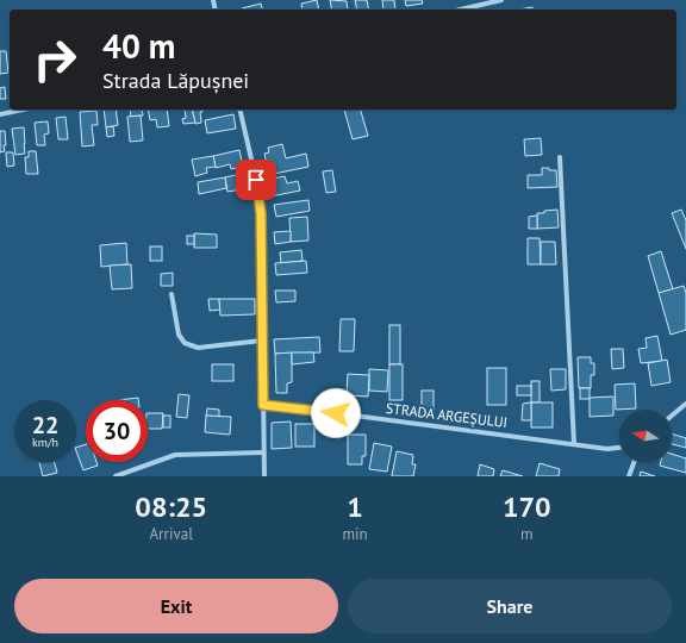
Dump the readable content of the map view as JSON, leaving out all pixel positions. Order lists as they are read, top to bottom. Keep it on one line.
{"streets":{"street":["STRADA ARGEȘULUI"]},"north":"left","page":{"turn":["40 m","Strada Lăpușnei"],"speed":"22 km/h","limit":"30","eta":["08:25","Arrival","1","min","170","m"],"buttons":["Exit","Share"]}}
